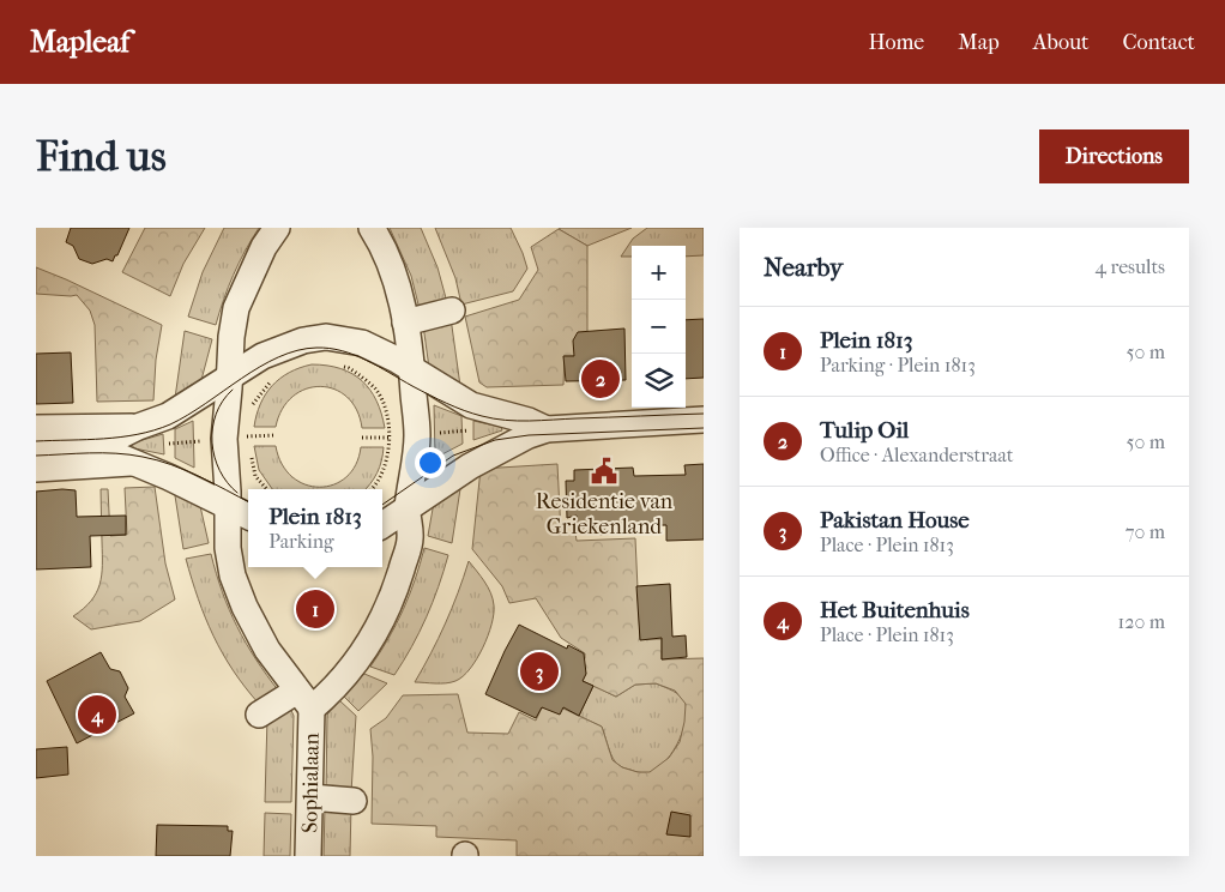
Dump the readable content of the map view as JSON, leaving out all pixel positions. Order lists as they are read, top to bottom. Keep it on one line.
{"streets":{"street":["Sophialaan"]},"places":{"public building":["Residentie van Griekenland"]},"page":{"header":"Mapleaf","nav":["Home","Map","About","Contact"],"buttons":"Directions","title":"Find us","heading":["Nearby","4 results"],"map_buttons":["+","−"],"list":[{"mark":"1","name":"Plein 1813","note":"Parking · Plein 1813","value":"50 m"},{"mark":"2","name":"Tulip Oil","note":"Office · Alexanderstraat","value":"50 m"},{"mark":"3","name":"Pakistan House","note":"Place · Plein 1813","value":"70 m"},{"mark":"4","name":"Het Buitenhuis","note":"Place · Plein 1813","value":"120 m"}],"pins":["2","1","3","4"],"popup":["Plein 1813","Parking"]}}
